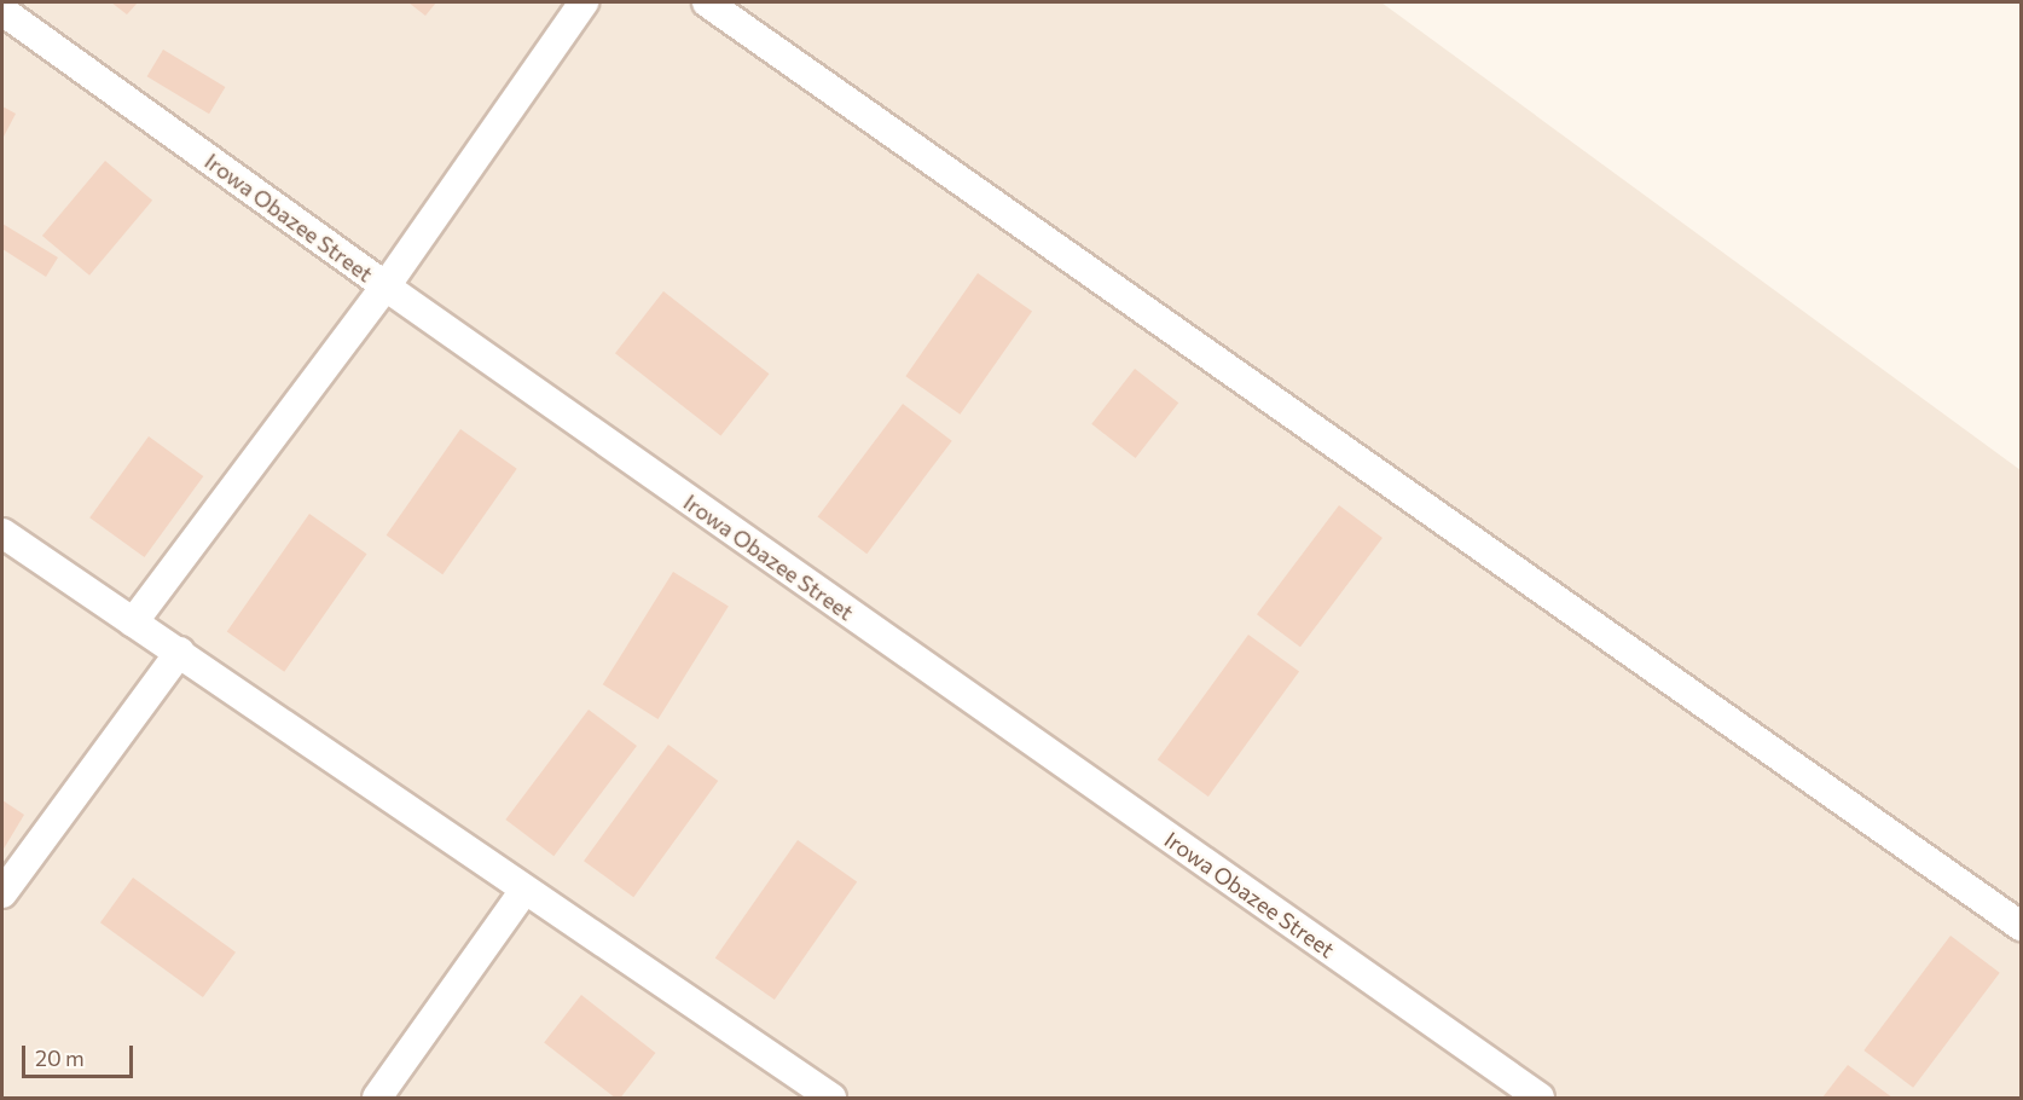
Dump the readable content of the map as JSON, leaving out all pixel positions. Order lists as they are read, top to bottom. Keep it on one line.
{"streets":{"street":["Irowa Obazee Street"]},"scale_bar":"20 m"}
